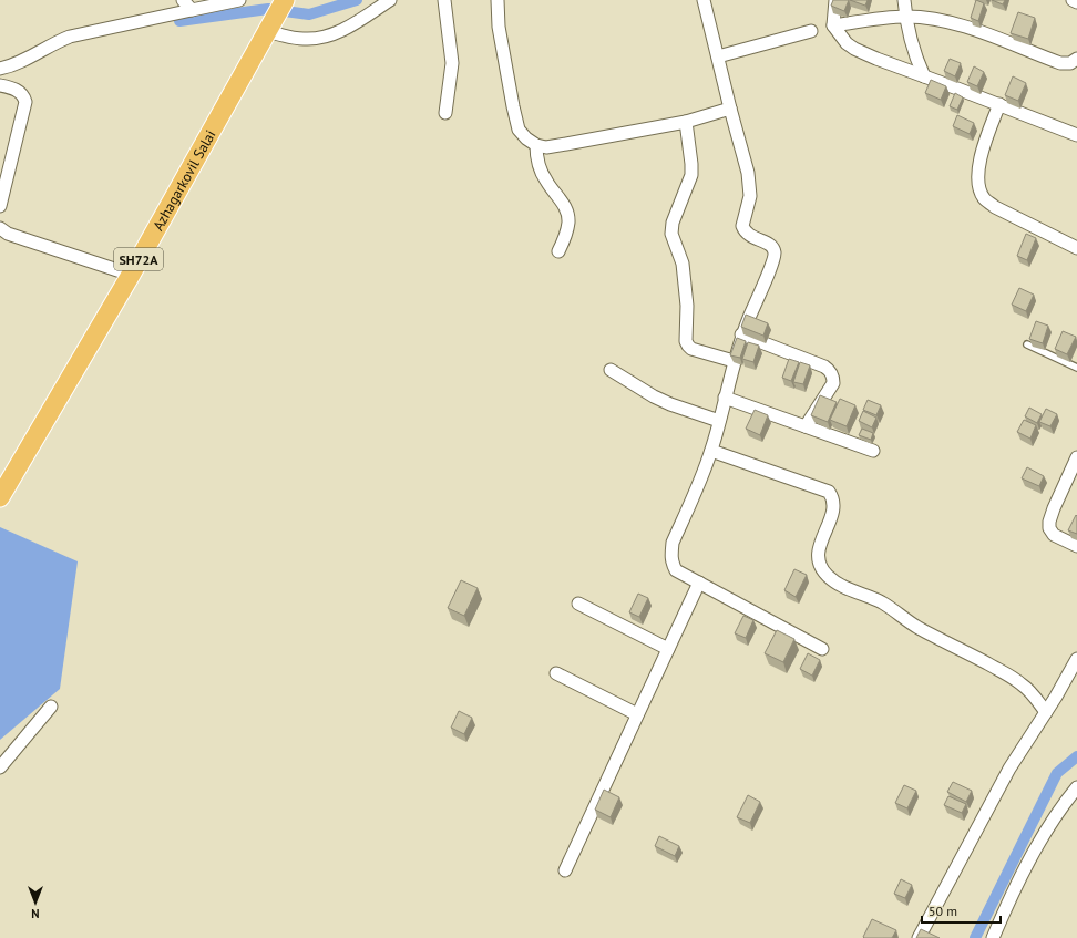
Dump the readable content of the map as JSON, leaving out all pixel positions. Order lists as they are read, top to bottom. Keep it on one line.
{"streets":{"main road":["Azhagarkovil Salai","SH72A"]},"scale_bar":"50 m","north":"bottom"}
